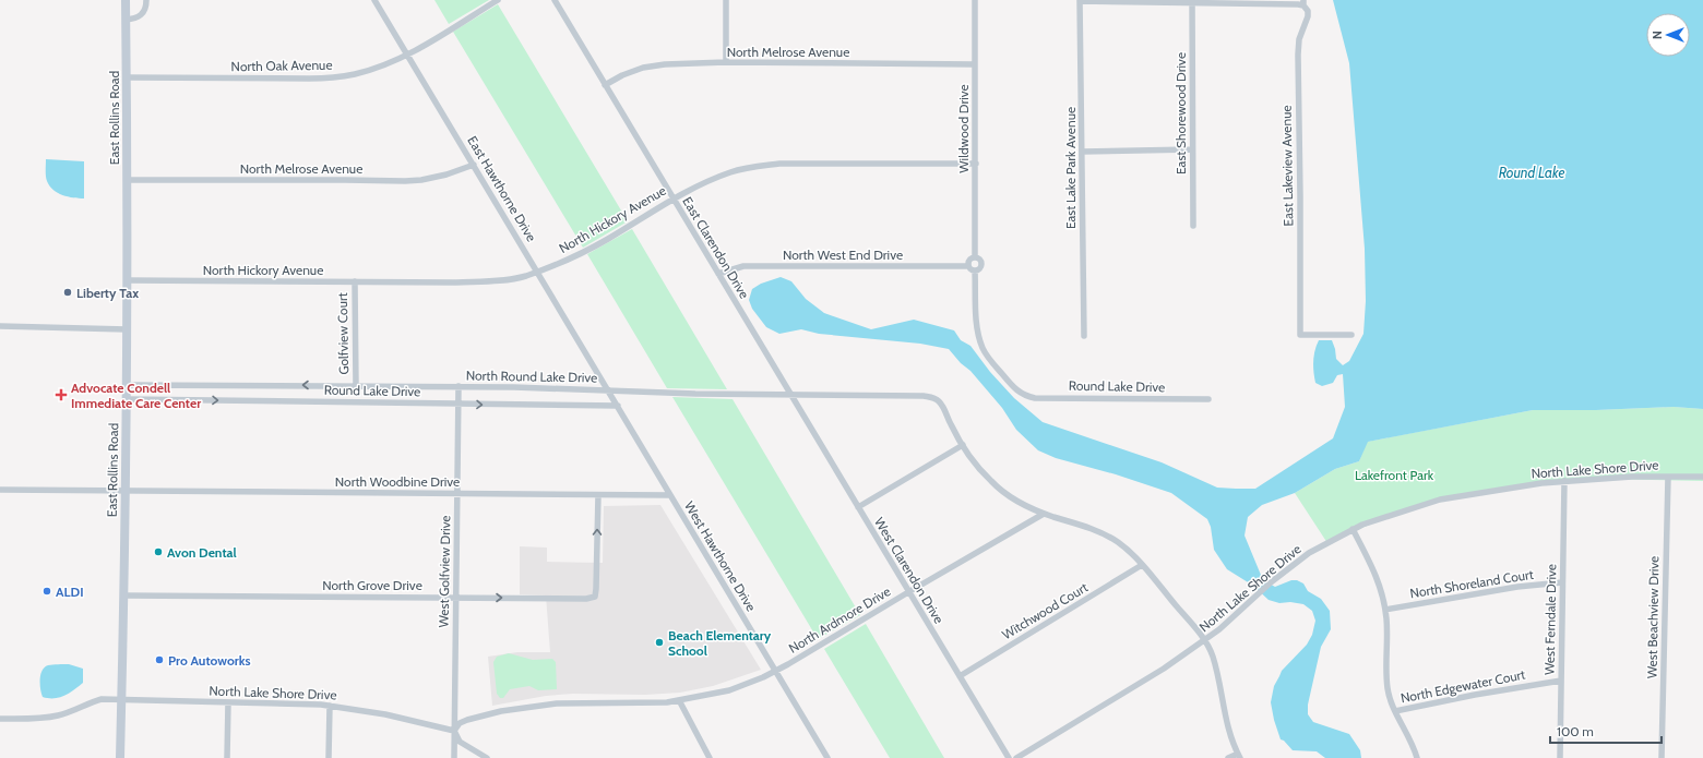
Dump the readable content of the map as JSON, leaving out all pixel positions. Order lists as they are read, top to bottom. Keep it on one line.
{"streets":{"main road":["East Rollins Road"],"street":["North Melrose Avenue","North Oak Avenue","East Shorewood Drive","Wildwood Drive","East Lakeview Avenue","East Lake Park Avenue","East Hawthorne Drive","North Hickory Avenue","East Clarendon Drive","North West End Drive","Golfview Court","North Round Lake Drive","Round Lake Drive","North Lake Shore Drive","North Woodbine Drive","West Hawthorne Drive","West Clarendon Drive","West Golfview Drive","North Shoreland Court","North Grove Drive","Witchwood Court","West Beachview Drive","North Ardmore Drive","West Ferndale Drive","North Edgewater Court"]},"crossings":[["North Melrose Avenue","East Rollins Road"],["North Melrose Avenue","Wildwood Drive"],["North Melrose Avenue","East Hawthorne Drive"],["North Melrose Avenue","East Clarendon Drive"],["North Oak Avenue","East Rollins Road"],["North Oak Avenue","East Hawthorne Drive"],["East Rollins Road","North Hickory Avenue"],["East Rollins Road","North Round Lake Drive"],["East Rollins Road","Round Lake Drive"],["East Rollins Road","North Lake Shore Drive"],["East Rollins Road","North Woodbine Drive"],["East Rollins Road","North Grove Drive"],["Wildwood Drive","North Hickory Avenue"],["Wildwood Drive","North West End Drive"],["Wildwood Drive","Round Lake Drive"],["East Hawthorne Drive","North Hickory Avenue"],["East Hawthorne Drive","North Round Lake Drive"],["East Hawthorne Drive","West Hawthorne Drive"],["North Hickory Avenue","East Clarendon Drive"],["North Hickory Avenue","Golfview Court"],["East Clarendon Drive","North West End Drive"],["East Clarendon Drive","North Round Lake Drive"],["East Clarendon Drive","West Clarendon Drive"],["Golfview Court","North Round Lake Drive"],["North Round Lake Drive","West Hawthorne Drive"],["North Round Lake Drive","West Clarendon Drive"],["North Round Lake Drive","West Golfview Drive"],["Round Lake Drive","West Hawthorne Drive"],["Round Lake Drive","West Golfview Drive"],["North Lake Shore Drive","West Golfview Drive"],["North Lake Shore Drive","West Beachview Drive"],["North Lake Shore Drive","North Ardmore Drive"],["North Lake Shore Drive","West Ferndale Drive"],["North Woodbine Drive","West Hawthorne Drive"],["North Woodbine Drive","West Golfview Drive"],["North Woodbine Drive","North Grove Drive"],["West Hawthorne Drive","North Ardmore Drive"],["West Clarendon Drive","Witchwood Court"],["West Clarendon Drive","North Ardmore Drive"],["West Golfview Drive","North Grove Drive"],["West Golfview Drive","North Ardmore Drive"],["North Shoreland Court","West Ferndale Drive"],["West Ferndale Drive","North Edgewater Court"]],"one_way":["Round Lake Drive"],"water":["Round Lake"],"parks":["Lakefront Park"],"places":{"other":["Liberty Tax","Avon Dental","ALDI","Beach Elementary School","Pro Autoworks"],"health":["Advocate Condell Immediate Care Center"]},"scale_bar":"100 m","north":"left"}
